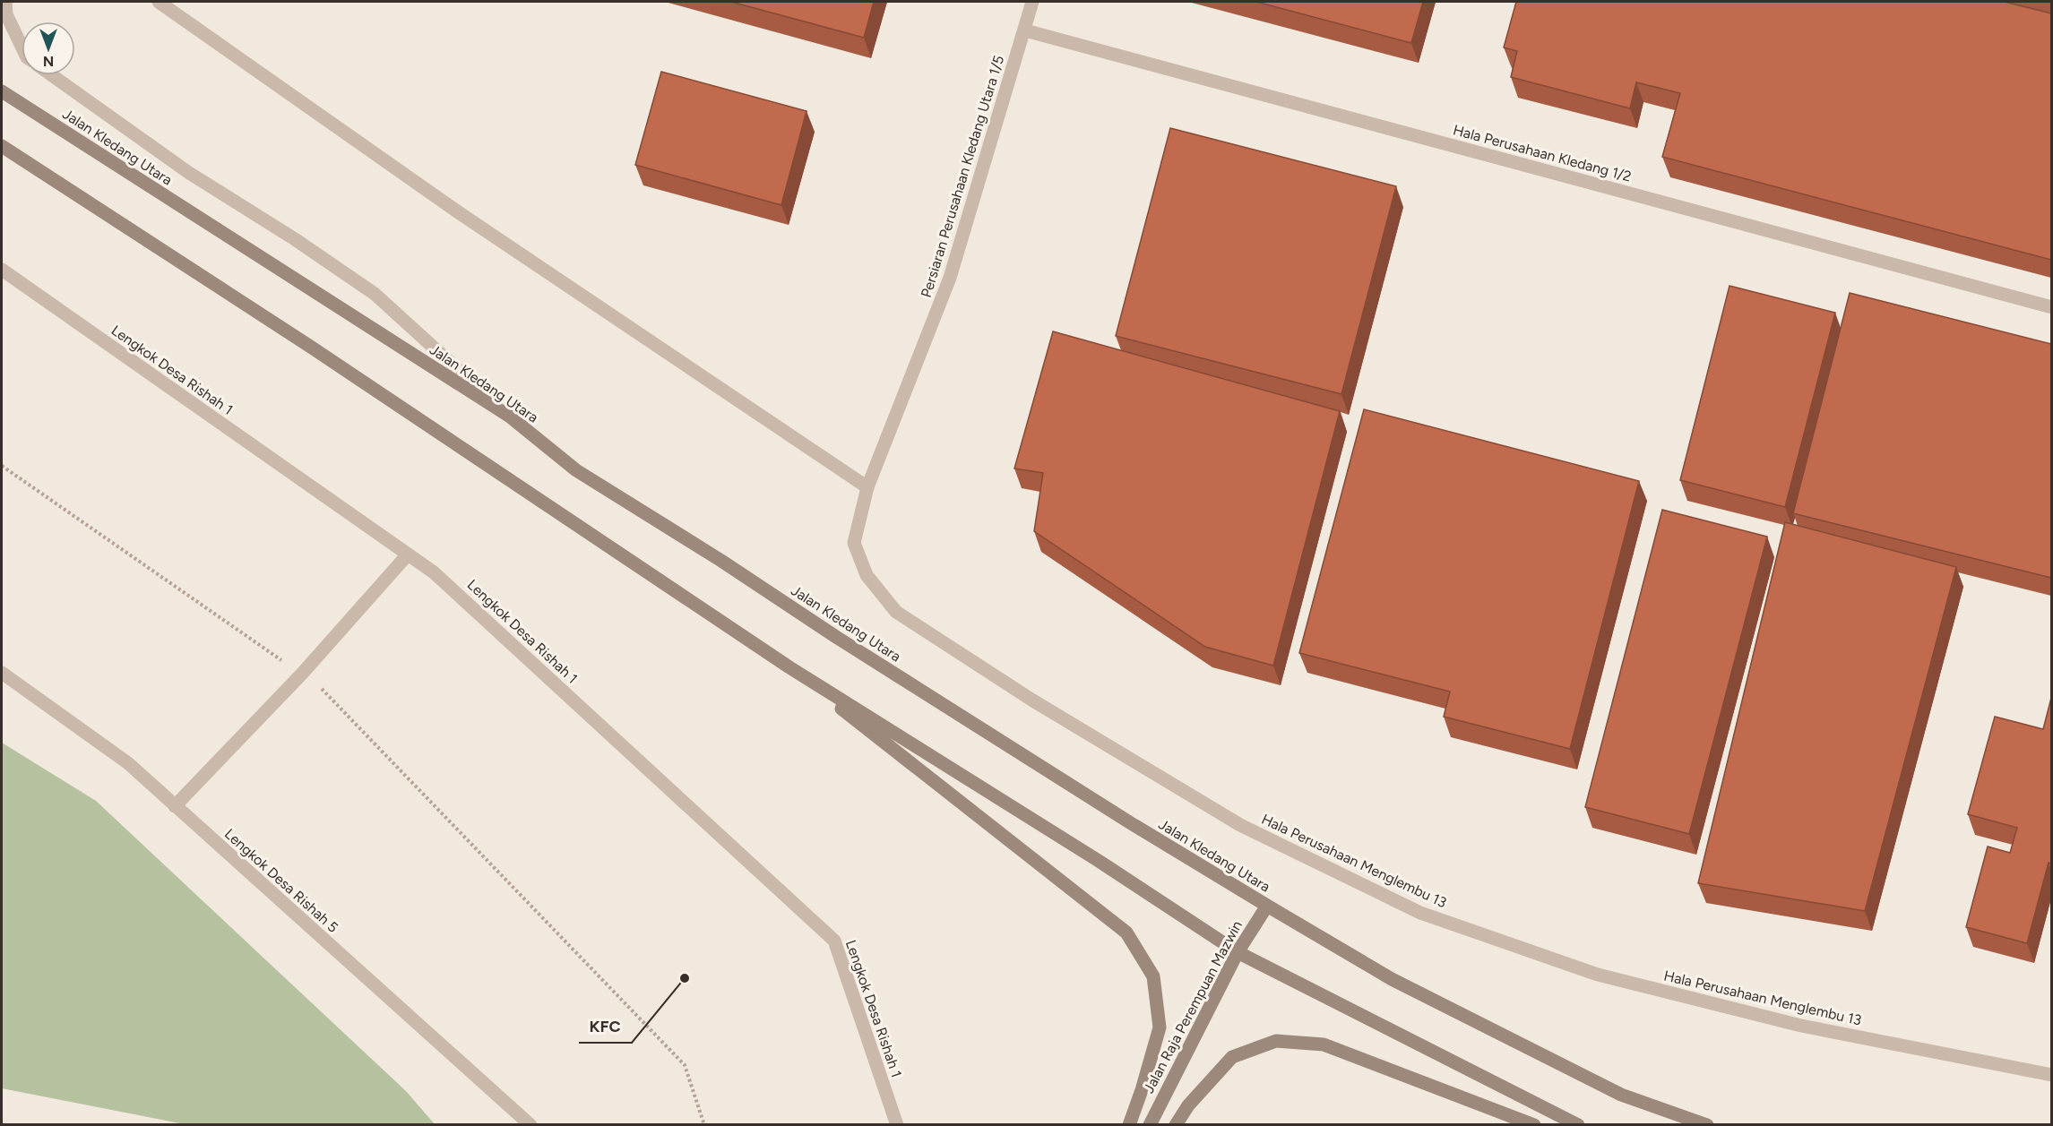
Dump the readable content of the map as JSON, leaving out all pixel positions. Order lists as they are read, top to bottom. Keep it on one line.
{"streets":{"main road":["Jalan Kledang Utara","Jalan Raja Perempuan Mazwin"],"street":["Hala Perusahaan Kledang 1/2","Persiaran Perusahaan Kledang Utara 1/5","Lengkok Desa Rishah 1","Hala Perusahaan Menglembu 13","Lengkok Desa Rishah 5"]},"crossings":[["Jalan Kledang Utara","Jalan Raja Perempuan Mazwin"],["Hala Perusahaan Kledang 1/2","Persiaran Perusahaan Kledang Utara 1/5"],["Persiaran Perusahaan Kledang Utara 1/5","Hala Perusahaan Menglembu 13"]],"places":["KFC"],"north":"bottom"}
